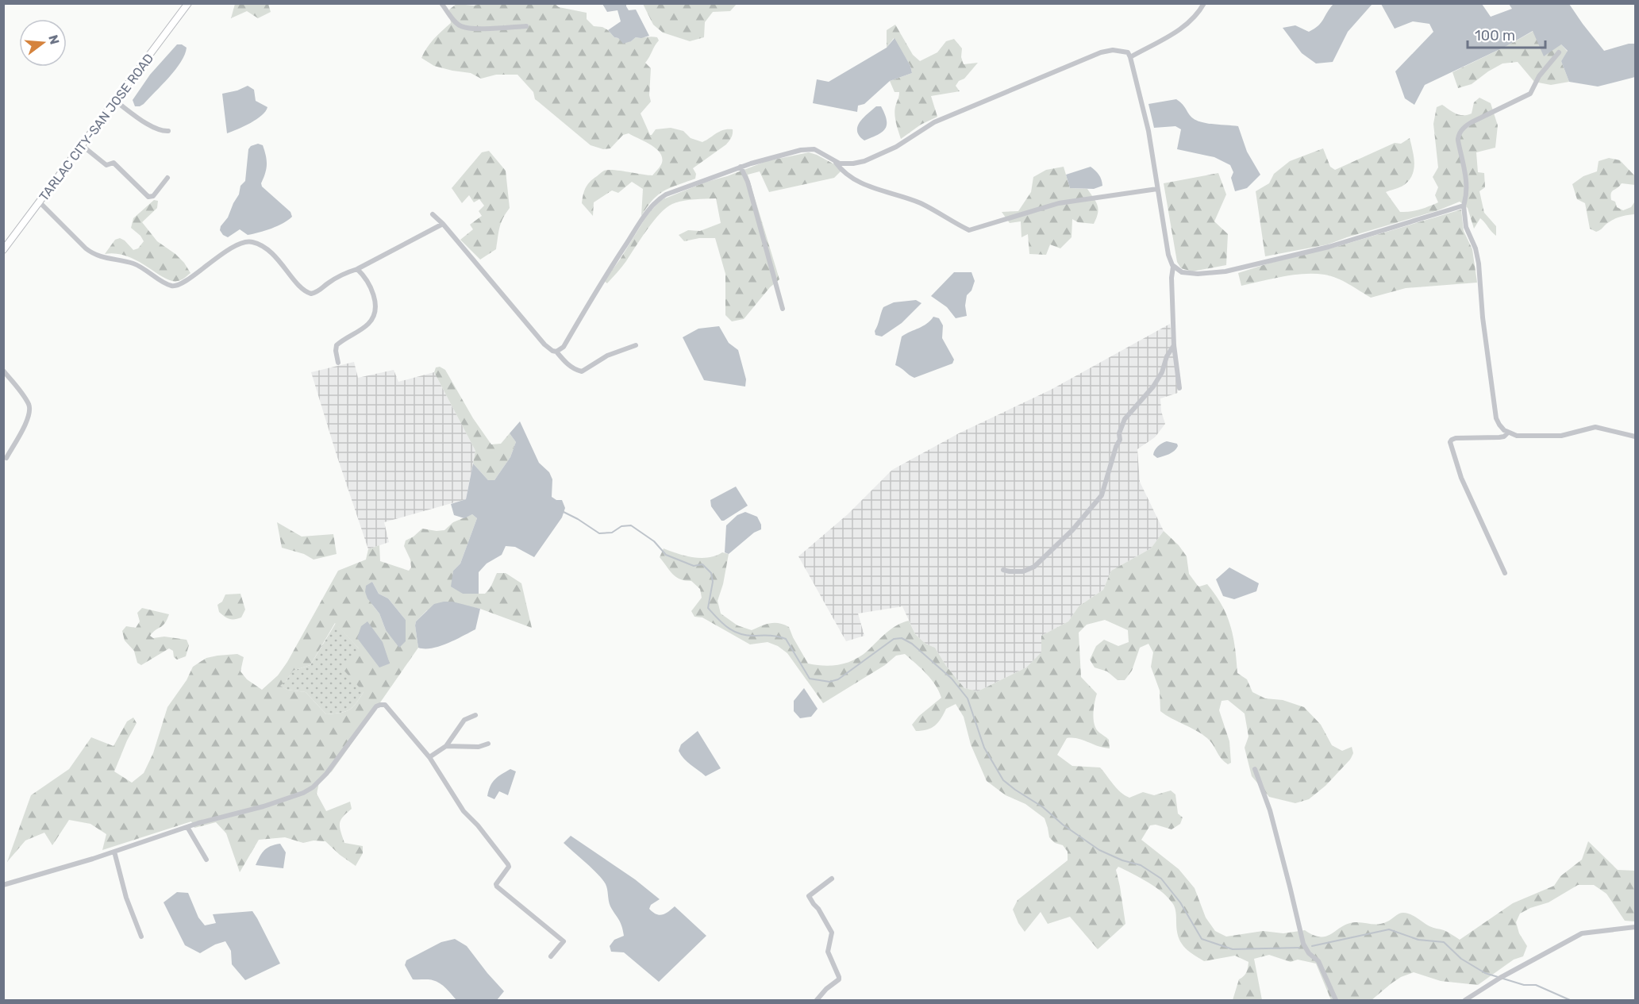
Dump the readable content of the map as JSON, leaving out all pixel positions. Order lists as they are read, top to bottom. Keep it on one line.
{"streets":{"main road":["TARLAC CITY-SAN JOSE ROAD"]},"scale_bar":"100 m","north":"right"}
